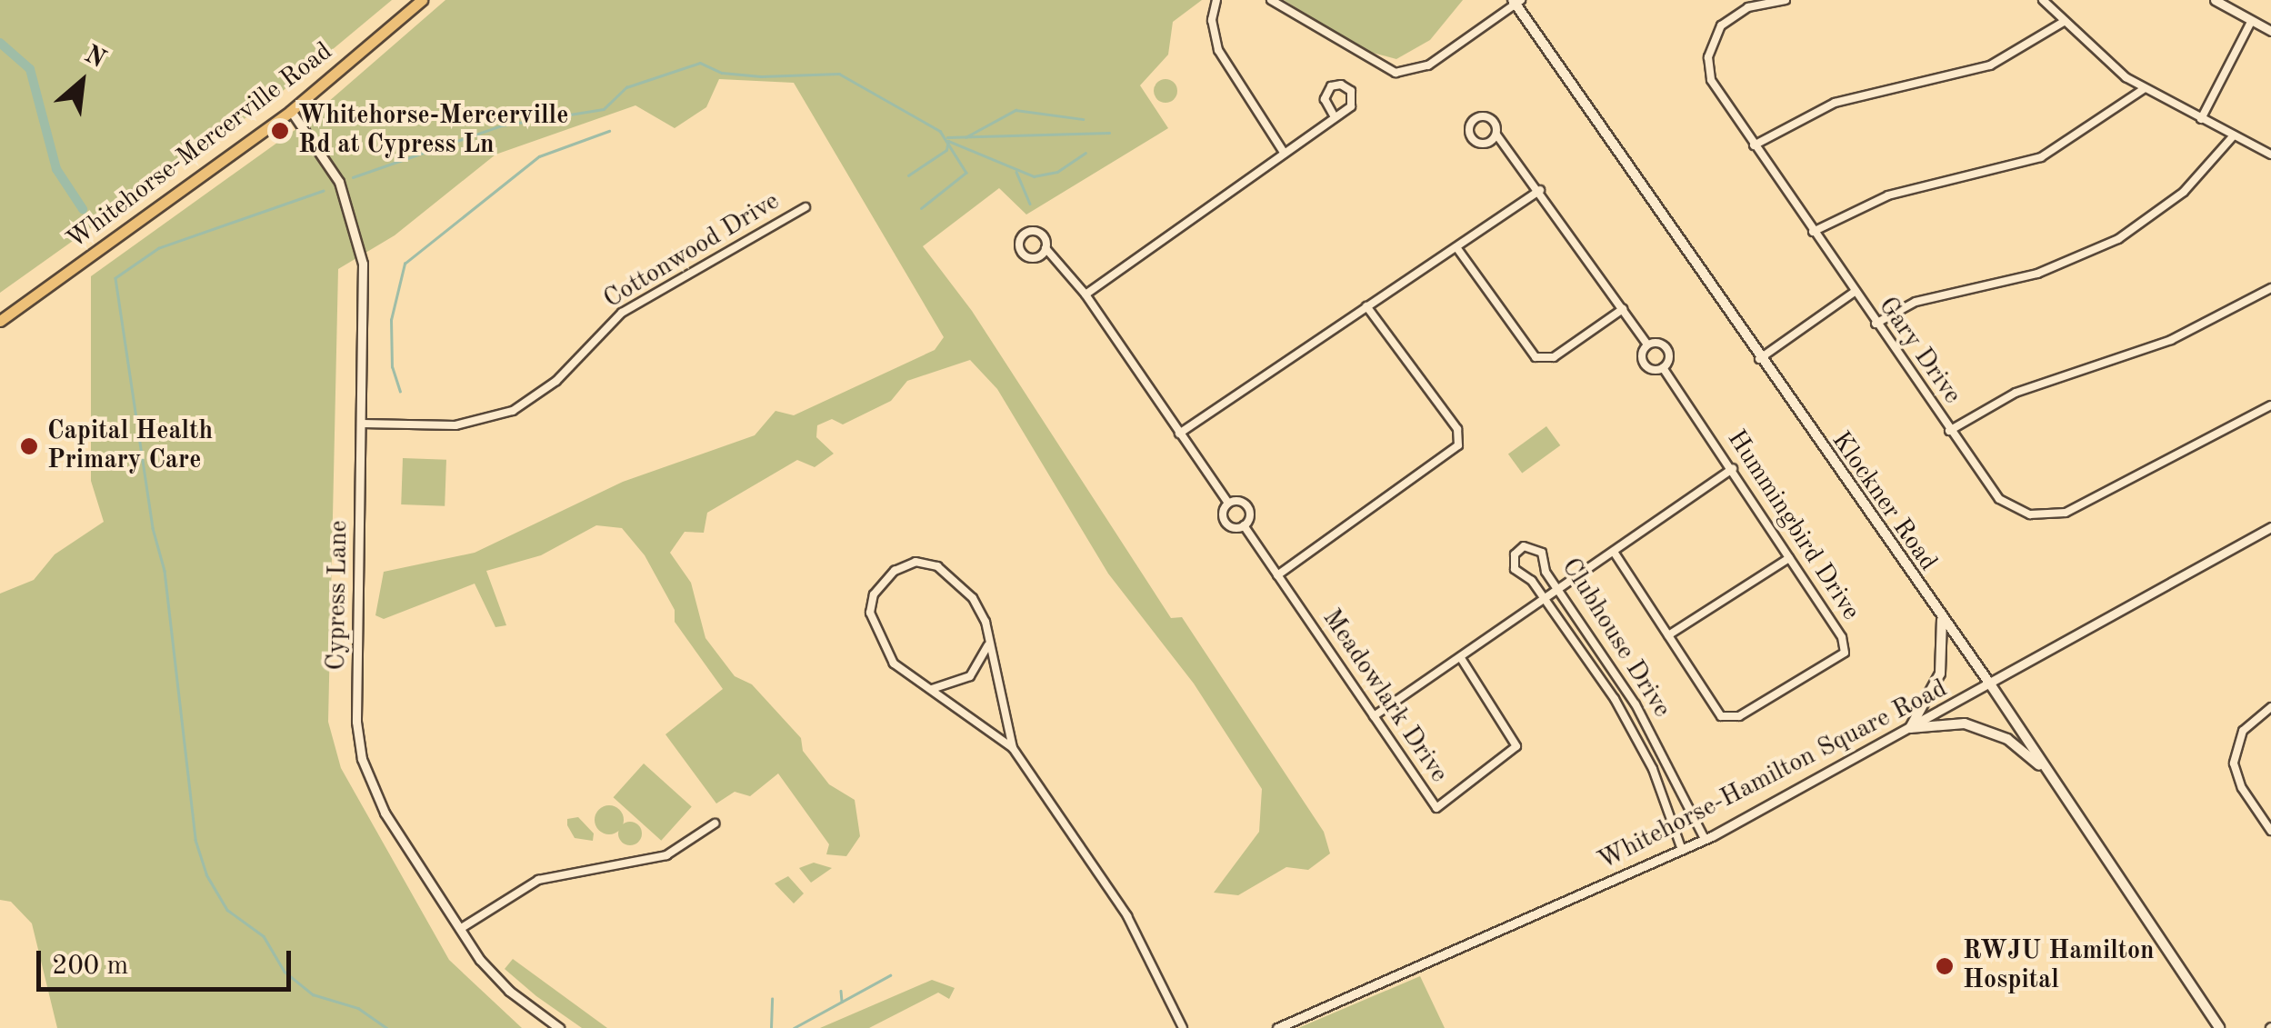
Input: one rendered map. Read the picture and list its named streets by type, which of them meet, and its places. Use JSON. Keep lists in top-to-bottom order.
{
  "streets": {
    "main road": ["Whitehorse-Mercerville Road", "Klockner Road"],
    "street": [
      "Cottonwood Drive",
      "Gary Drive",
      "Hummingbird Drive",
      "Cypress Lane",
      "Clubhouse Drive",
      "Meadowlark Drive",
      "Whitehorse-Hamilton Square Road"
    ]
  },
  "crossings": [
    ["Whitehorse-Mercerville Road", "Cypress Lane"],
    ["Cottonwood Drive", "Cypress Lane"],
    ["Klockner Road", "Whitehorse-Hamilton Square Road"],
    ["Clubhouse Drive", "Whitehorse-Hamilton Square Road"]
  ],
  "places": ["Whitehorse-Mercerville Rd at Cypress Ln", "Capital Health Primary Care", "RWJU Hamilton Hospital"],
  "scale_bar": "200 m",
  "north": "top right"
}
